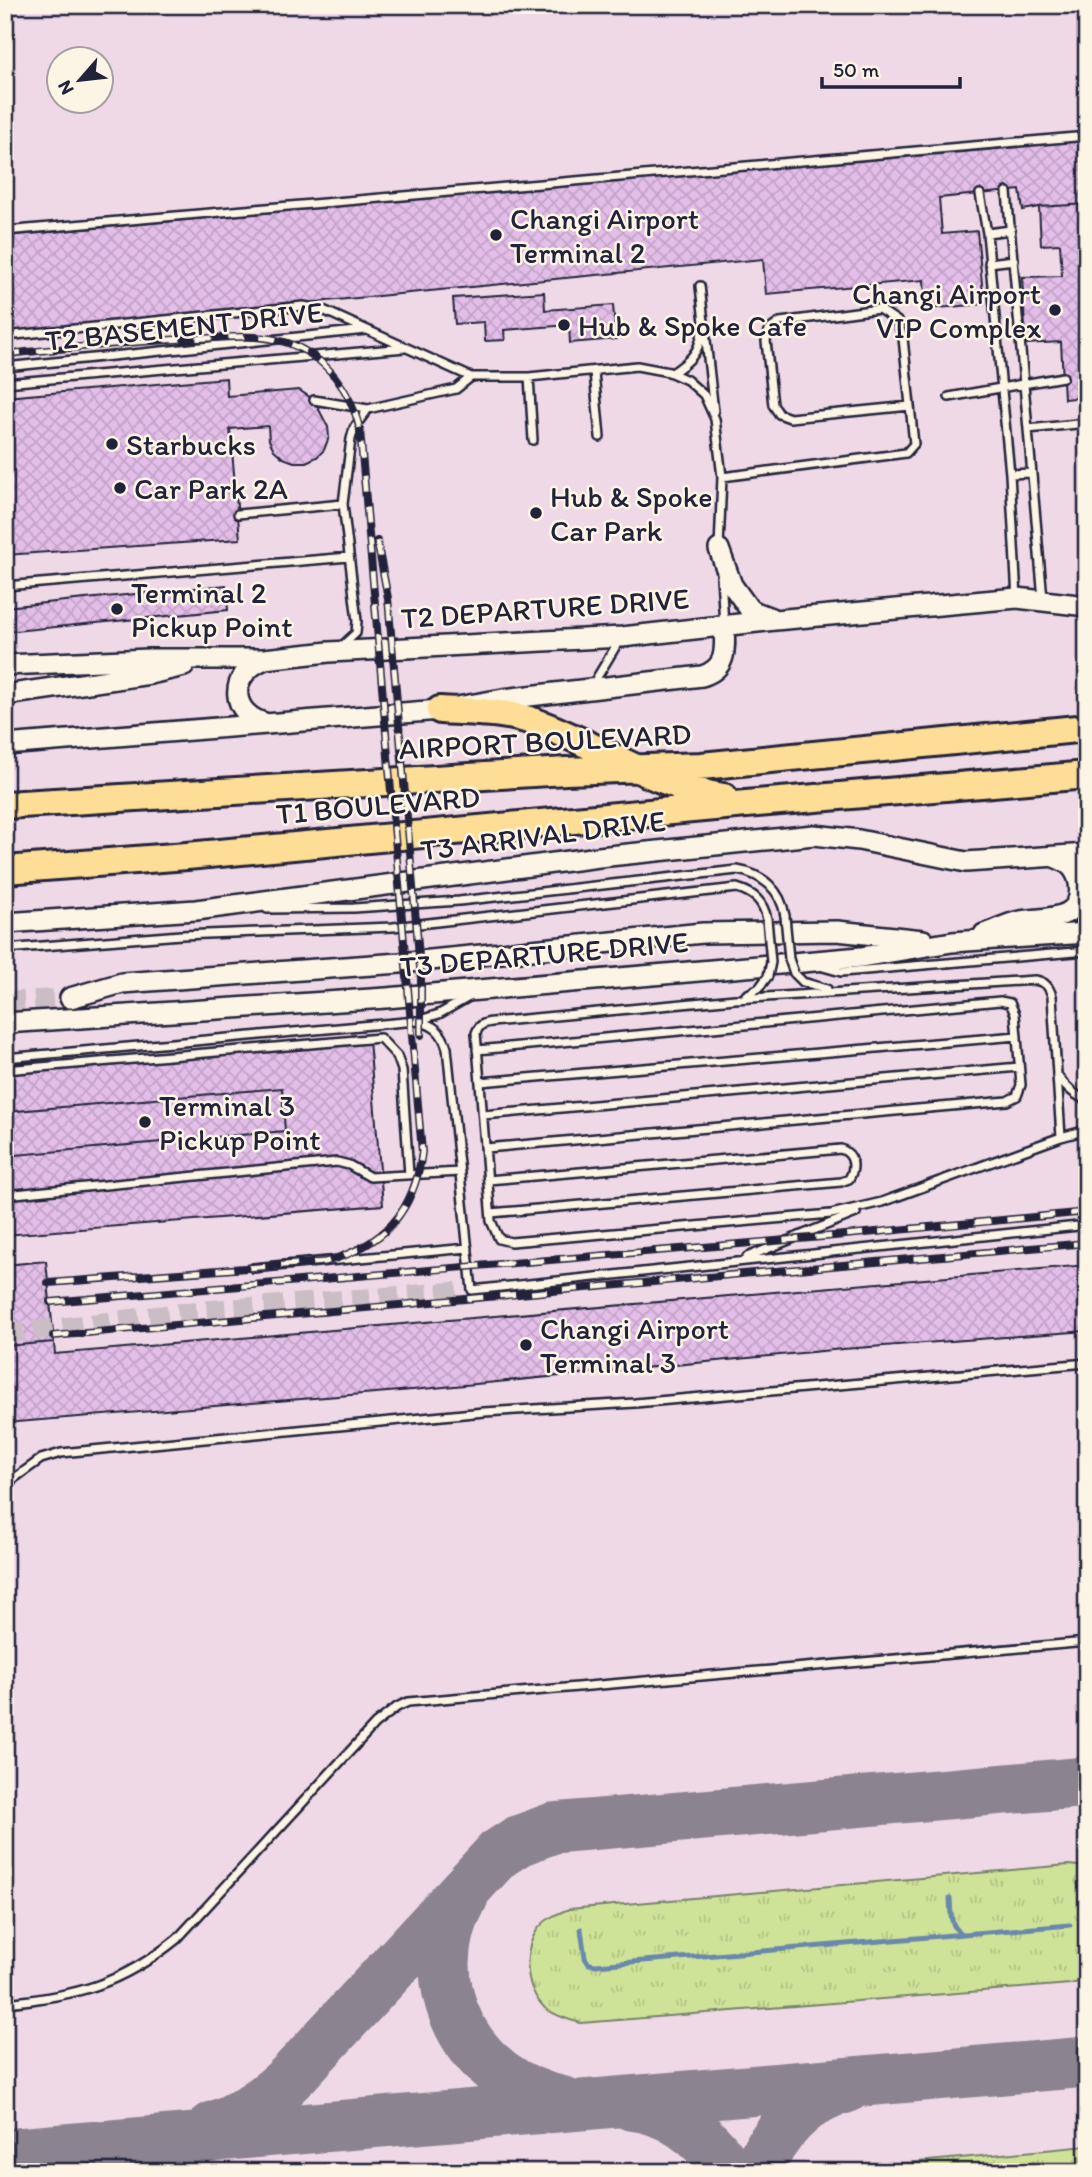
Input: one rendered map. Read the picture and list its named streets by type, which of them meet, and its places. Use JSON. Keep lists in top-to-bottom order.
{
  "streets": {
    "highway": ["AIRPORT BOULEVARD", "T1 BOULEVARD"],
    "main road": ["T2 DEPARTURE DRIVE", "T3 ARRIVAL DRIVE", "T3 DEPARTURE DRIVE"],
    "lane": ["T2 BASEMENT DRIVE"]
  },
  "crossings": [
    ["T2 DEPARTURE DRIVE", "AIRPORT BOULEVARD"]
  ],
  "places": [
    "Changi Airport Terminal 2",
    "Changi Airport VIP Complex",
    "Hub & Spoke Cafe",
    "Starbucks",
    "Car Park 2A",
    "Hub & Spoke Car Park",
    "Terminal 2 Pickup Point",
    "Terminal 3 Pickup Point",
    "Changi Airport Terminal 3"
  ],
  "scale_bar": "50 m",
  "north": "bottom left"
}
